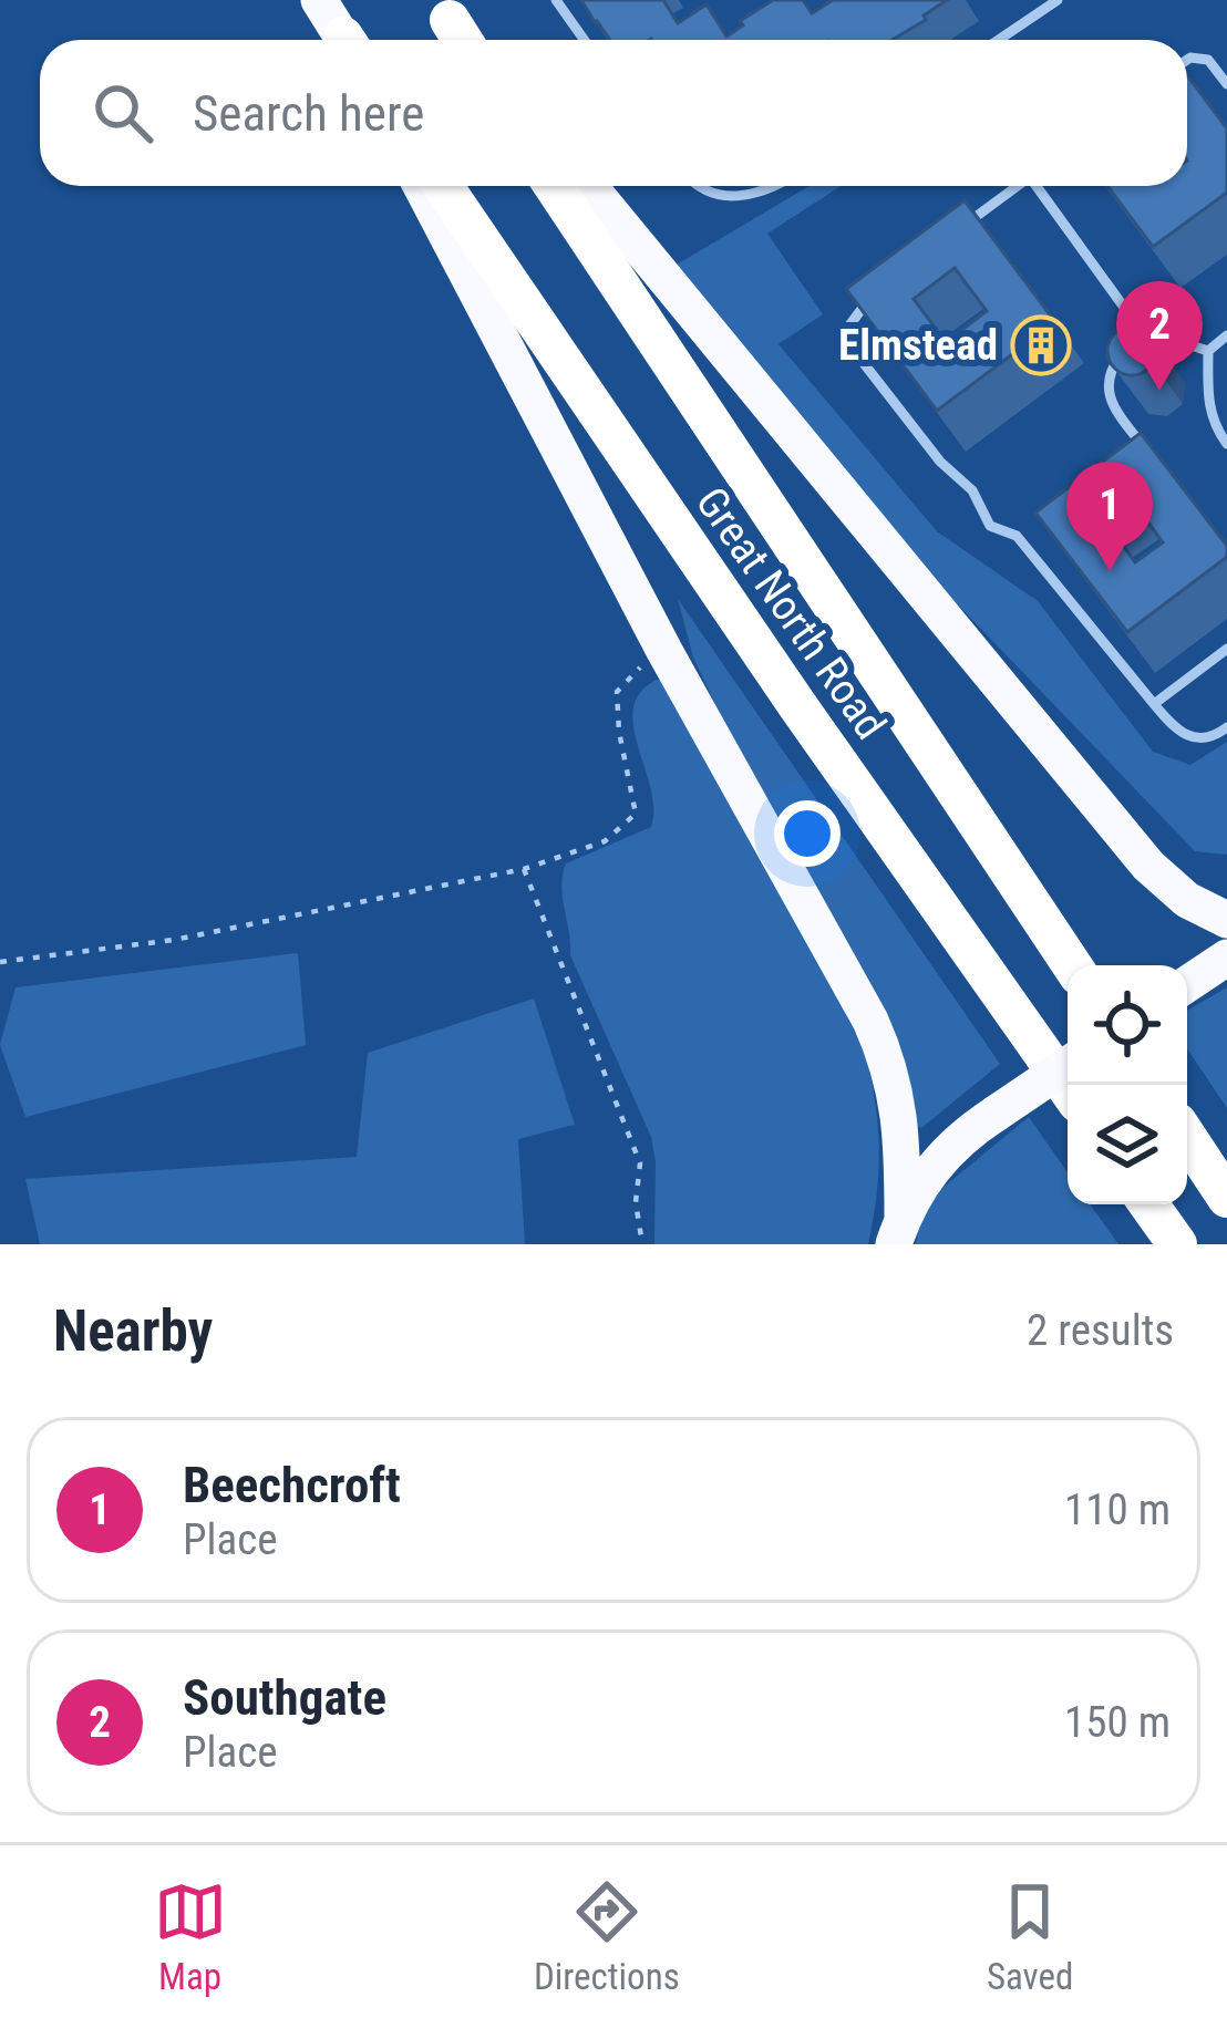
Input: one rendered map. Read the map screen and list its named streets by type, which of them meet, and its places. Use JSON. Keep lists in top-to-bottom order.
{
  "streets": {
    "highway": ["Great North Road"]
  },
  "places": {
    "building": ["Elmstead"]
  },
  "page": {
    "search": "Search here",
    "pins": ["2", "1"],
    "heading": ["Nearby", "2 results"],
    "list": [
      {
        "mark": "1",
        "name": "Beechcroft",
        "note": "Place",
        "value": "110 m"
      },
      {
        "mark": "2",
        "name": "Southgate",
        "note": "Place",
        "value": "150 m"
      }
    ],
    "nav": ["Map", "Directions", "Saved"]
  }
}
